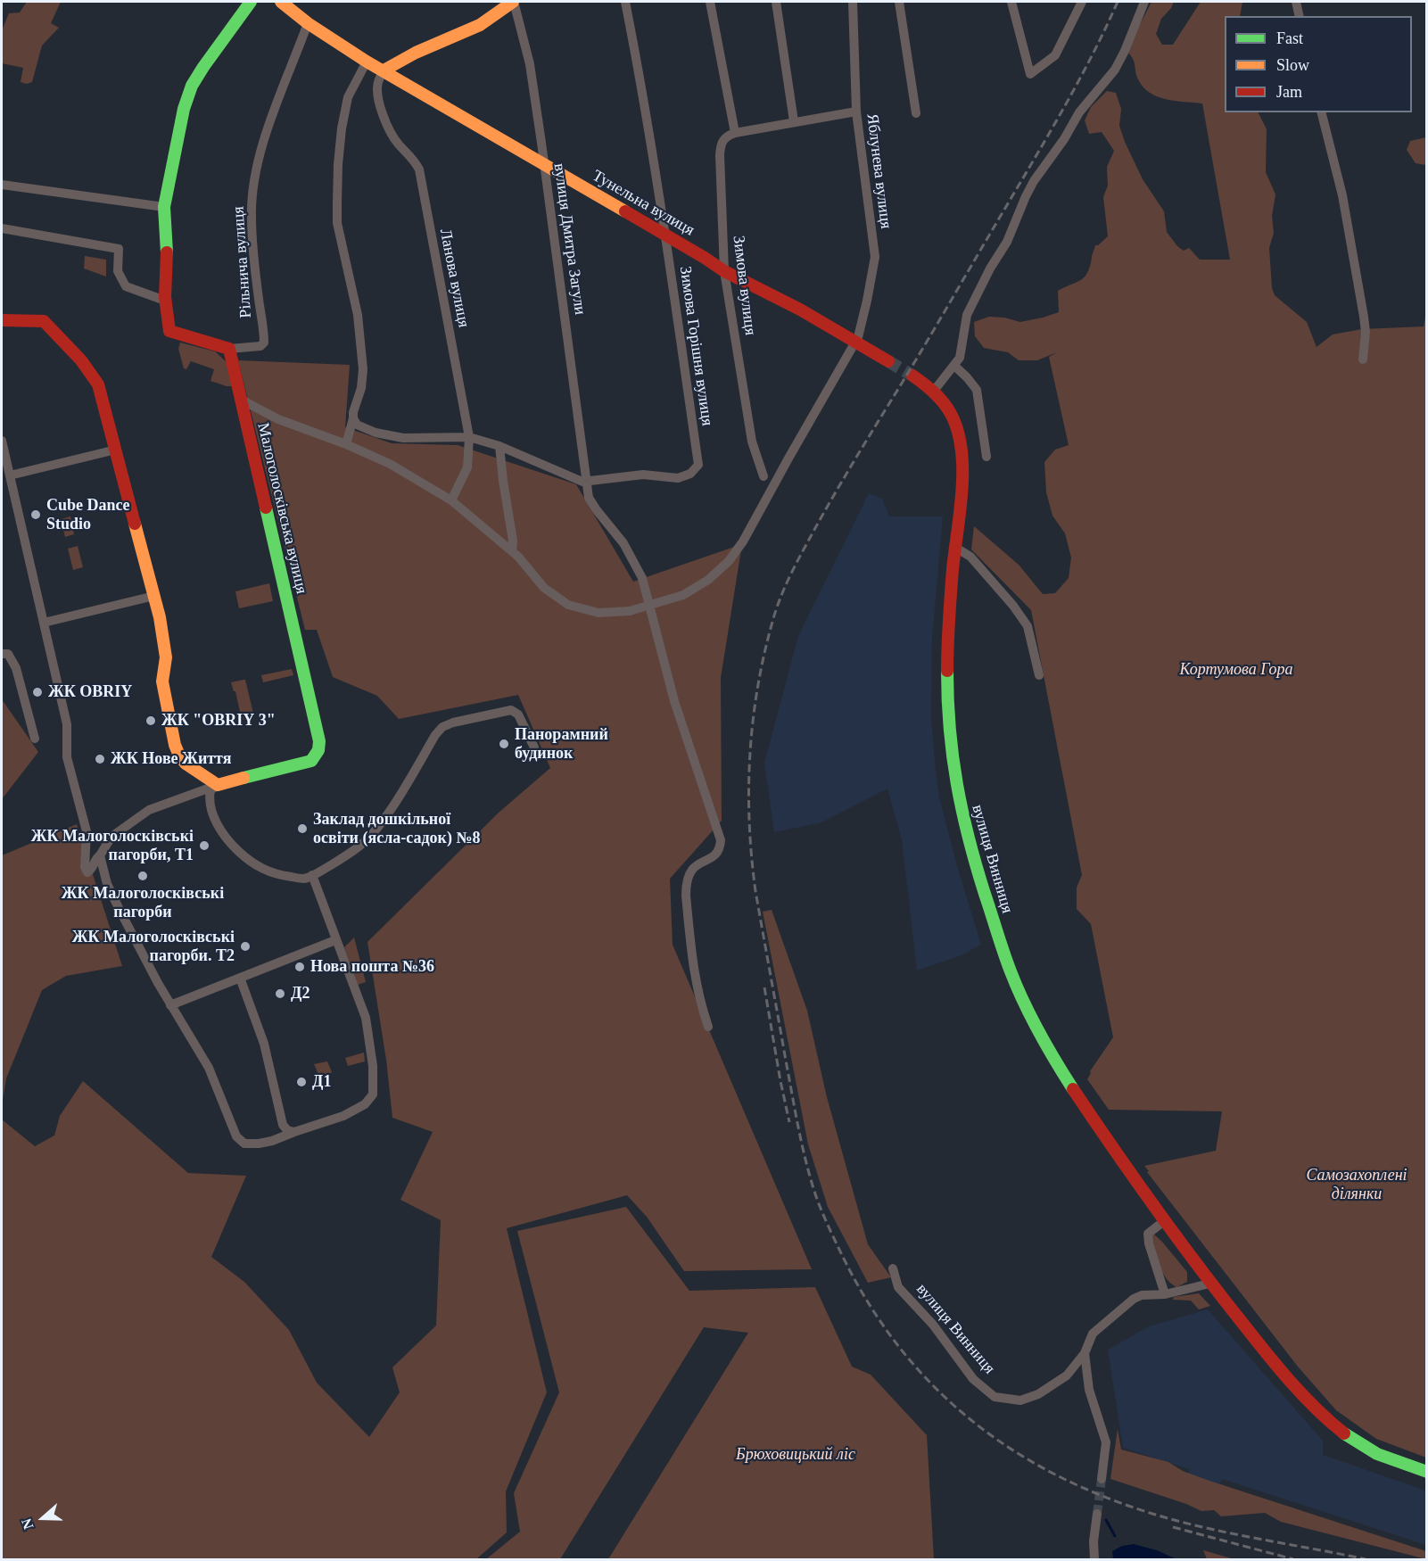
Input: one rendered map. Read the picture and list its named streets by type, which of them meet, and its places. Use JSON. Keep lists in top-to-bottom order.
{
  "streets": {
    "main road": ["Тунельна вулиця", "Малоголосківська вулиця", "вулиця Винниця"],
    "street": [
      "Яблунева вулиця",
      "вулиця Дмитра Загули",
      "Рільнича вулиця",
      "Ланова вулиця",
      "Зимова вулиця",
      "Зимова Горішня вулиця"
    ]
  },
  "crossings": [
    ["Яблунева вулиця", "Тунельна вулиця"],
    ["Яблунева вулиця", "Ланова вулиця"],
    ["Яблунева вулиця", "Малоголосківська вулиця"],
    ["Тунельна вулиця", "вулиця Дмитра Загули"],
    ["Тунельна вулиця", "Рільнича вулиця"],
    ["Тунельна вулиця", "Ланова вулиця"],
    ["Тунельна вулиця", "Зимова вулиця"],
    ["Тунельна вулиця", "Зимова Горішня вулиця"],
    ["вулиця Дмитра Загули", "Зимова Горішня вулиця"],
    ["Рільнича вулиця", "Малоголосківська вулиця"]
  ],
  "parks": ["Кортумова Гора", "Самозахоплені ділянки", "Брюховицький ліс"],
  "places": [
    "Cube Dance Studio",
    "ЖК OBRIY",
    "ЖК \"OBRIY 3\"",
    "Панорамний будинок",
    "ЖК Нове Життя",
    "Заклад дошкільної освіти (ясла-садок) №8",
    "ЖК Малоголосківські пагорби, Т1",
    "ЖК Малоголосківські пагорби",
    "ЖК Малоголосківські пагорби. Т2",
    "Нова пошта №36",
    "Д2",
    "Д1"
  ],
  "legend": ["Fast", "Slow", "Jam"],
  "north": "left"
}
